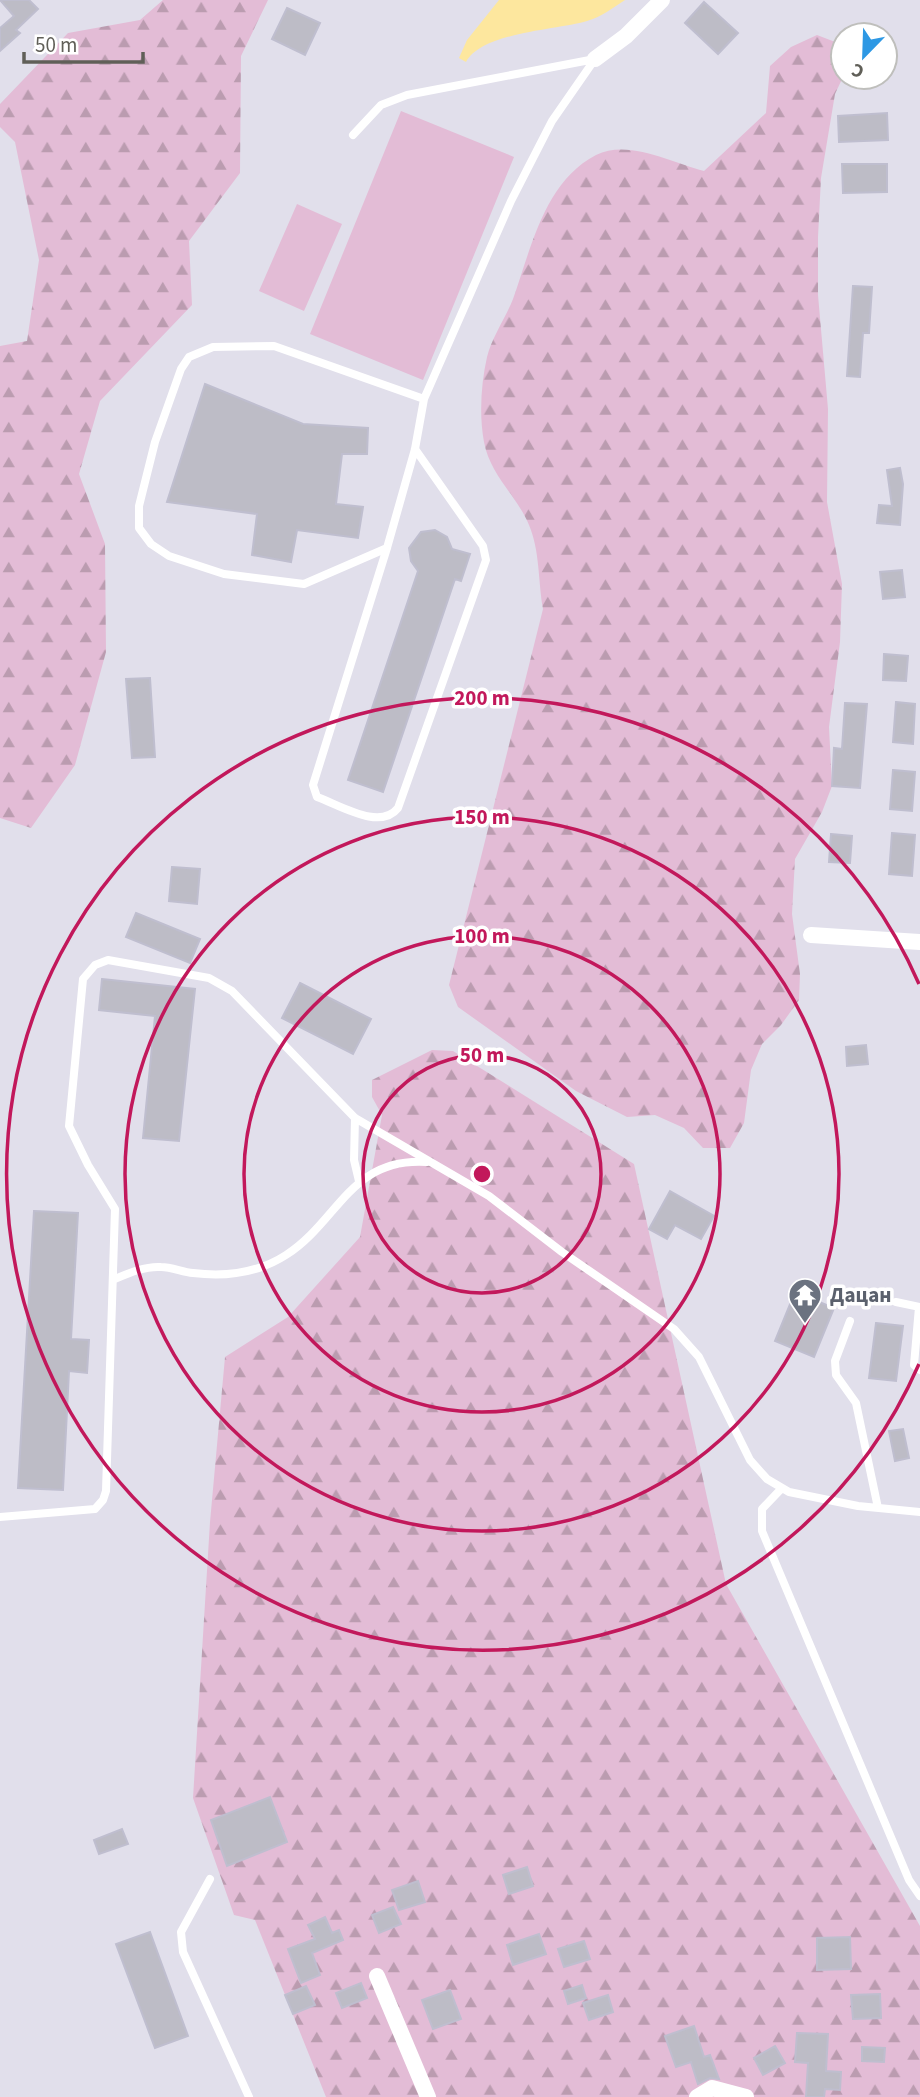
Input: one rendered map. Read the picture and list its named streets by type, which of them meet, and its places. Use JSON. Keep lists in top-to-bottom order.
{
  "places": {
    "temple": ["Дацан"]
  },
  "scale_bar": "50 m",
  "north": "bottom left",
  "rings": [
    "200 m",
    "150 m",
    "100 m",
    "50 m"
  ]
}
